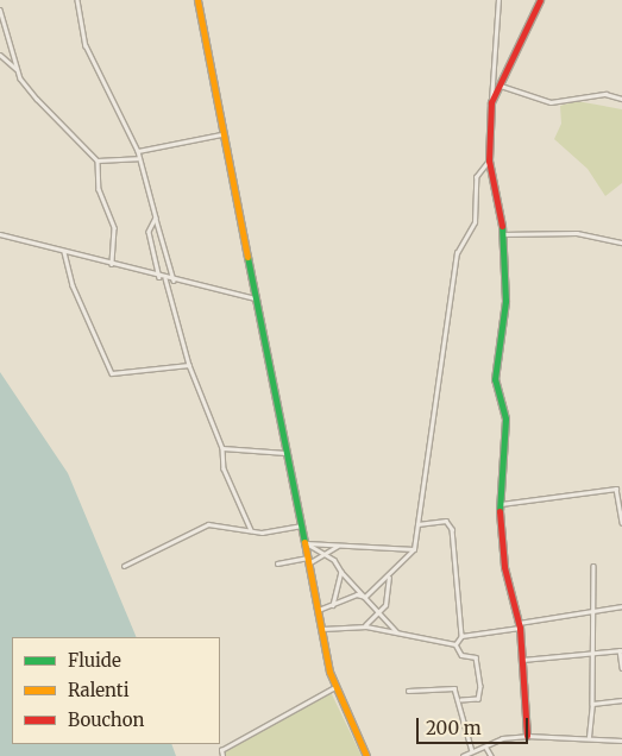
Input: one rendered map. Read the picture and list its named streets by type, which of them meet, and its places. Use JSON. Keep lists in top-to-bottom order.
{
  "legend": ["Fluide", "Ralenti", "Bouchon"],
  "scale_bar": "200 m"
}
